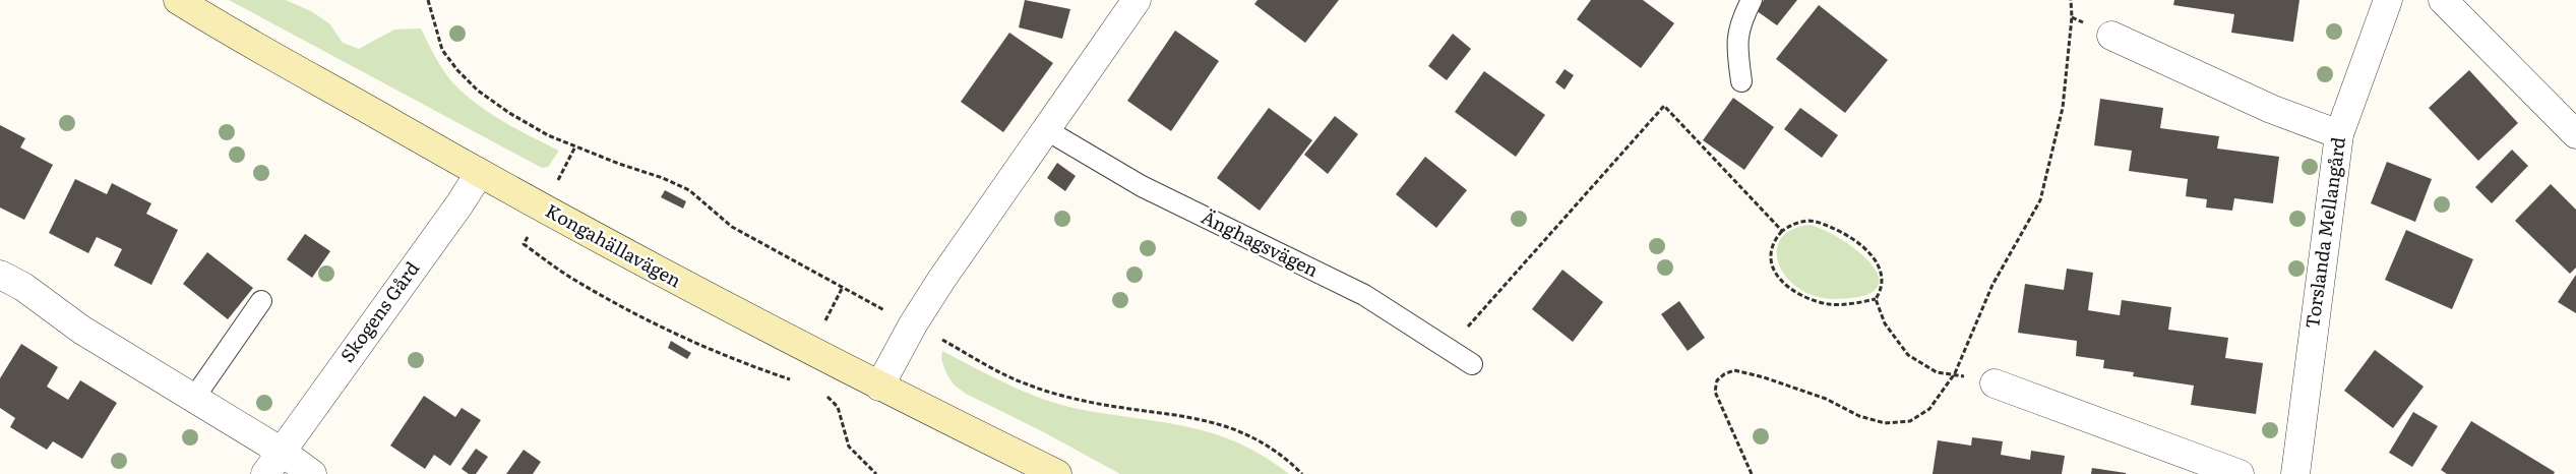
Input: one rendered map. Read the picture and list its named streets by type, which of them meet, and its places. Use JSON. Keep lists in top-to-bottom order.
{
  "streets": {
    "street": ["Torslanda Mellangård", "Kongahällavägen", "Skogens Gård"],
    "lane": ["Änghagsvägen"]
  },
  "crossings": [
    ["Kongahällavägen", "Skogens Gård"]
  ]
}
